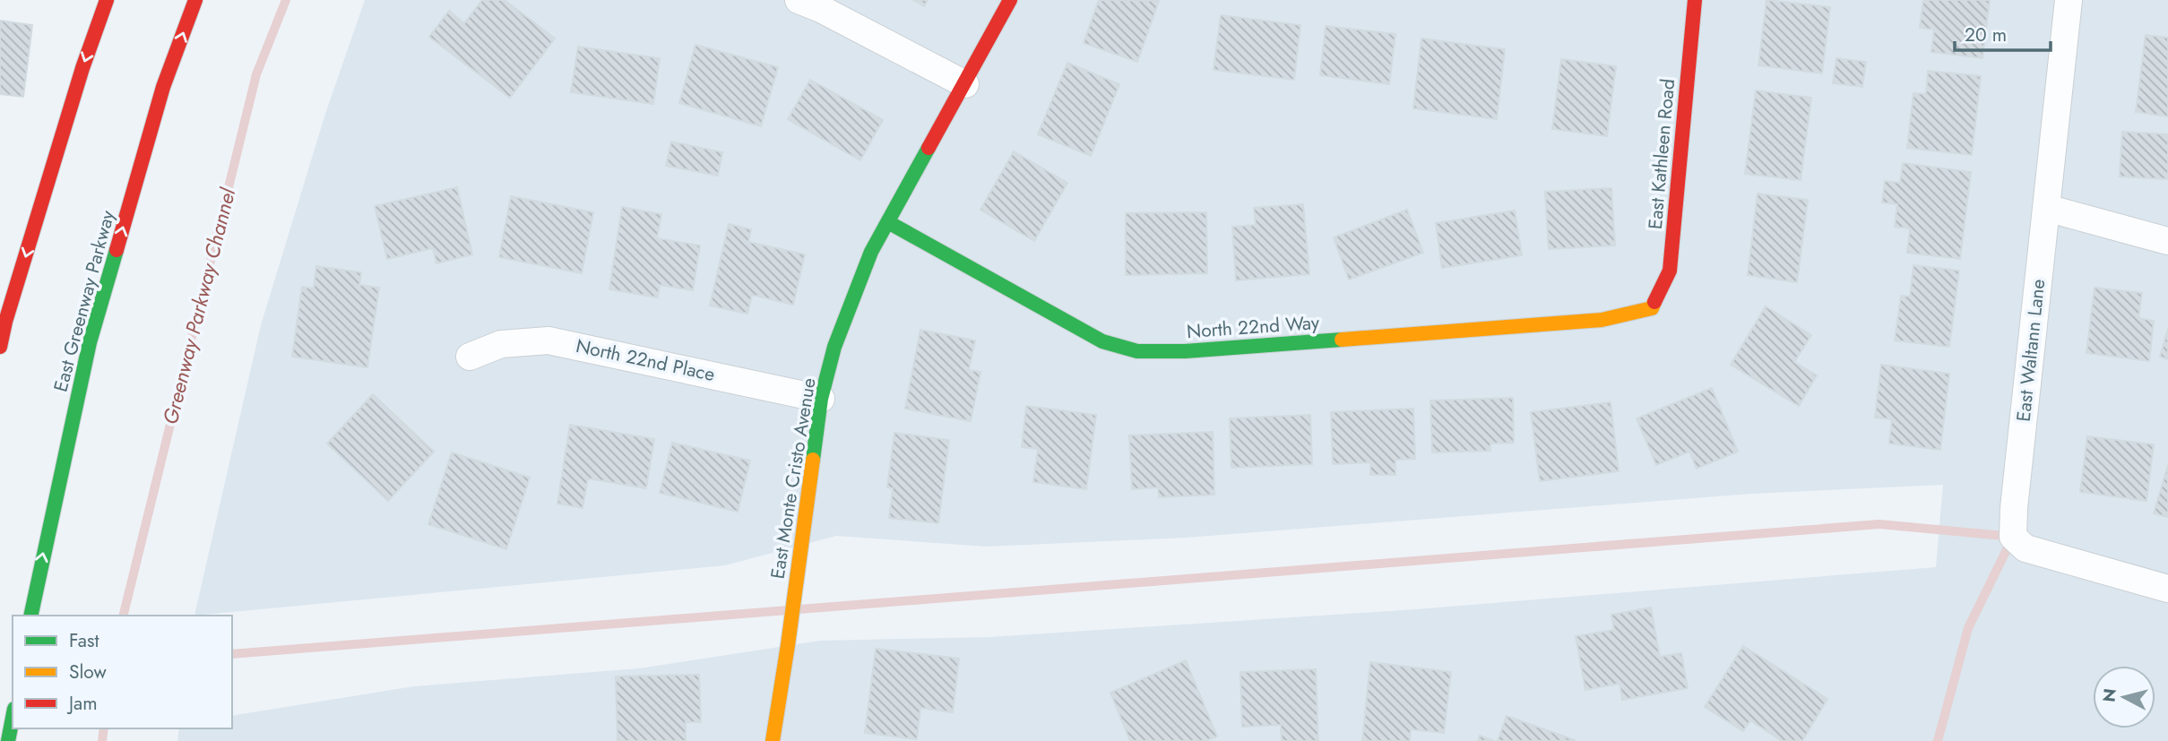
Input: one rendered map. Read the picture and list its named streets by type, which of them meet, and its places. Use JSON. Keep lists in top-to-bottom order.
{
  "streets": {
    "street": [
      "East Kathleen Road",
      "East Greenway Parkway",
      "North 22nd Way",
      "East Waltann Lane",
      "North 22nd Place",
      "East Monte Cristo Avenue"
    ]
  },
  "crossings": [
    ["East Kathleen Road", "North 22nd Way"],
    ["North 22nd Way", "East Monte Cristo Avenue"],
    ["North 22nd Place", "East Monte Cristo Avenue"]
  ],
  "water": ["Greenway Parkway Channel"],
  "legend": ["Fast", "Slow", "Jam"],
  "scale_bar": "20 m",
  "north": "left"
}
